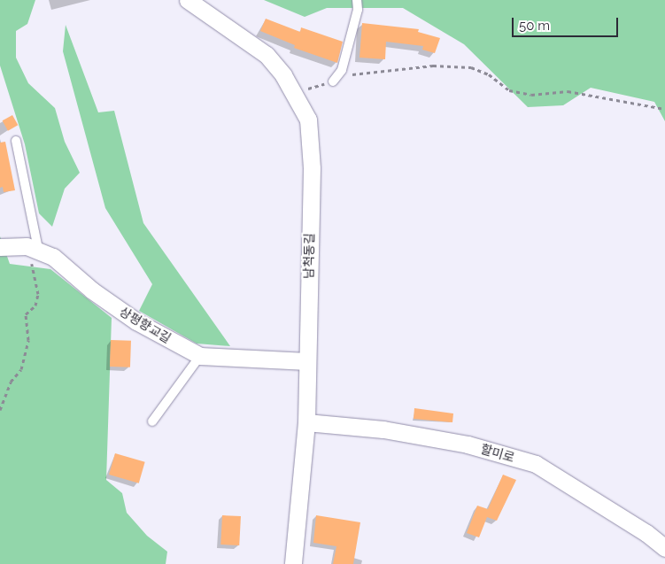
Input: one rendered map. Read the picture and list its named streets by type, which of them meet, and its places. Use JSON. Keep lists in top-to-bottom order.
{
  "streets": {
    "street": ["남척동길", "상평향교길", "할미로"]
  },
  "crossings": [
    ["남척동길", "상평향교길"],
    ["남척동길", "할미로"]
  ],
  "scale_bar": "50 m"
}
